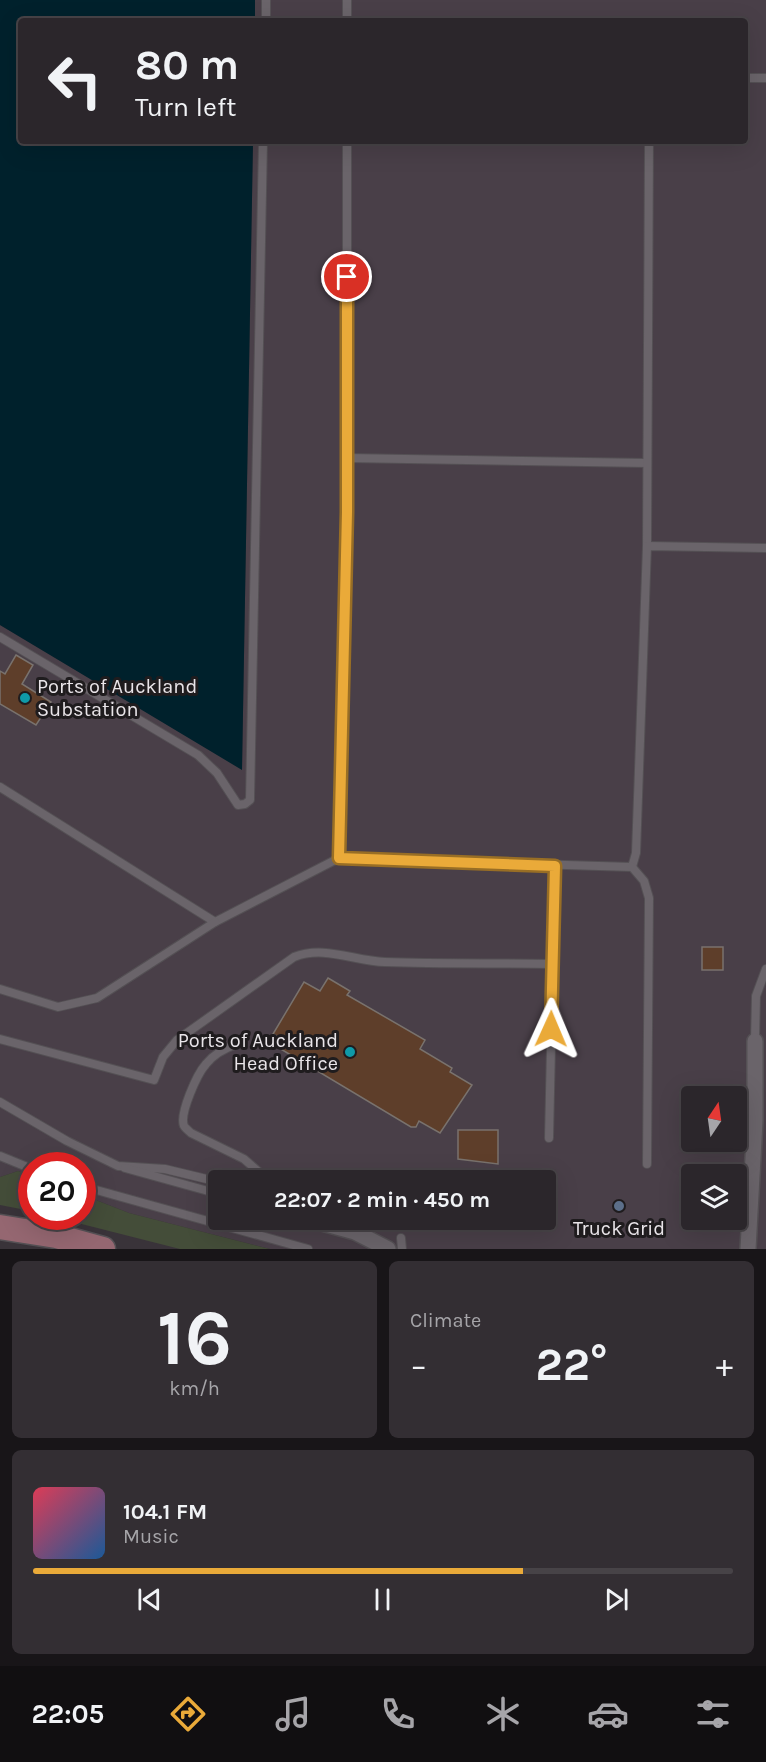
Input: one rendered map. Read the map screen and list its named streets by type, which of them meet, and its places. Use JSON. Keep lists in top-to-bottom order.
{
  "places": ["Ports of Auckland Substation", "Ports of Auckland Head Office", "Truck Grid"],
  "north": "top",
  "page": {
    "turn": ["80 m", "Turn left"],
    "limit": "20",
    "trip": "22:07 · 2 min · 450 m",
    "tile": [
      ["16", "km/h"],
      "Climate"
    ],
    "heat": ["−", "22°", "+"],
    "song": ["104.1 FM", "Music"],
    "tabs": "22:05"
  }
}
